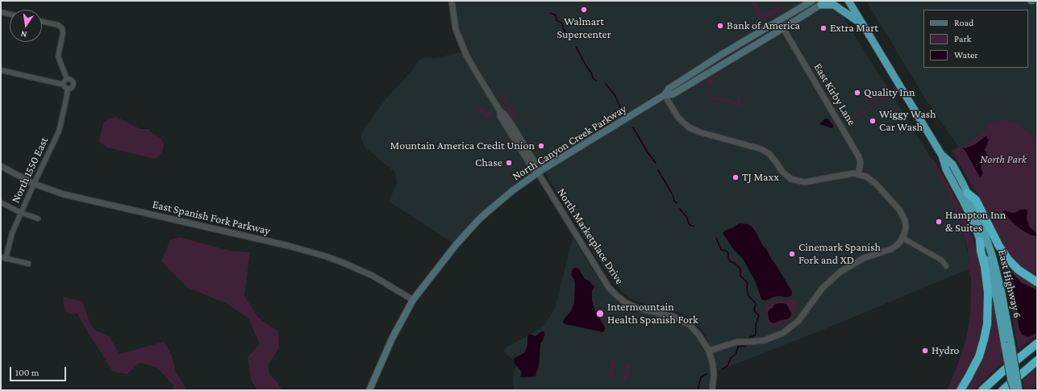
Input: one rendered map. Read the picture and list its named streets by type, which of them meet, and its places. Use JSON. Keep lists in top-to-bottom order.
{
  "streets": {
    "highway": ["East Highway 6"],
    "main road": ["North Canyon Creek Parkway"],
    "street": [
      "East Kirby Lane",
      "North 1550 East",
      "East Spanish Fork Parkway",
      "North Marketplace Drive"
    ]
  },
  "crossings": [
    ["East Kirby Lane", "North Canyon Creek Parkway"],
    ["North Canyon Creek Parkway", "East Spanish Fork Parkway"],
    ["North Canyon Creek Parkway", "North Marketplace Drive"],
    ["North 1550 East", "East Spanish Fork Parkway"]
  ],
  "parks": ["North Park"],
  "places": [
    "Walmart Supercenter",
    "Bank of America",
    "Extra Mart",
    "Quality Inn",
    "Wiggy Wash Car Wash",
    "Mountain America Credit Union",
    "Chase",
    "TJ Maxx",
    "Hampton Inn & Suites",
    "Cinemark Spanish Fork and XD",
    "Intermountain Health Spanish Fork",
    "Hydro"
  ],
  "legend": ["Road", "Park", "Water"],
  "scale_bar": "100 m",
  "north": "bottom"
}
